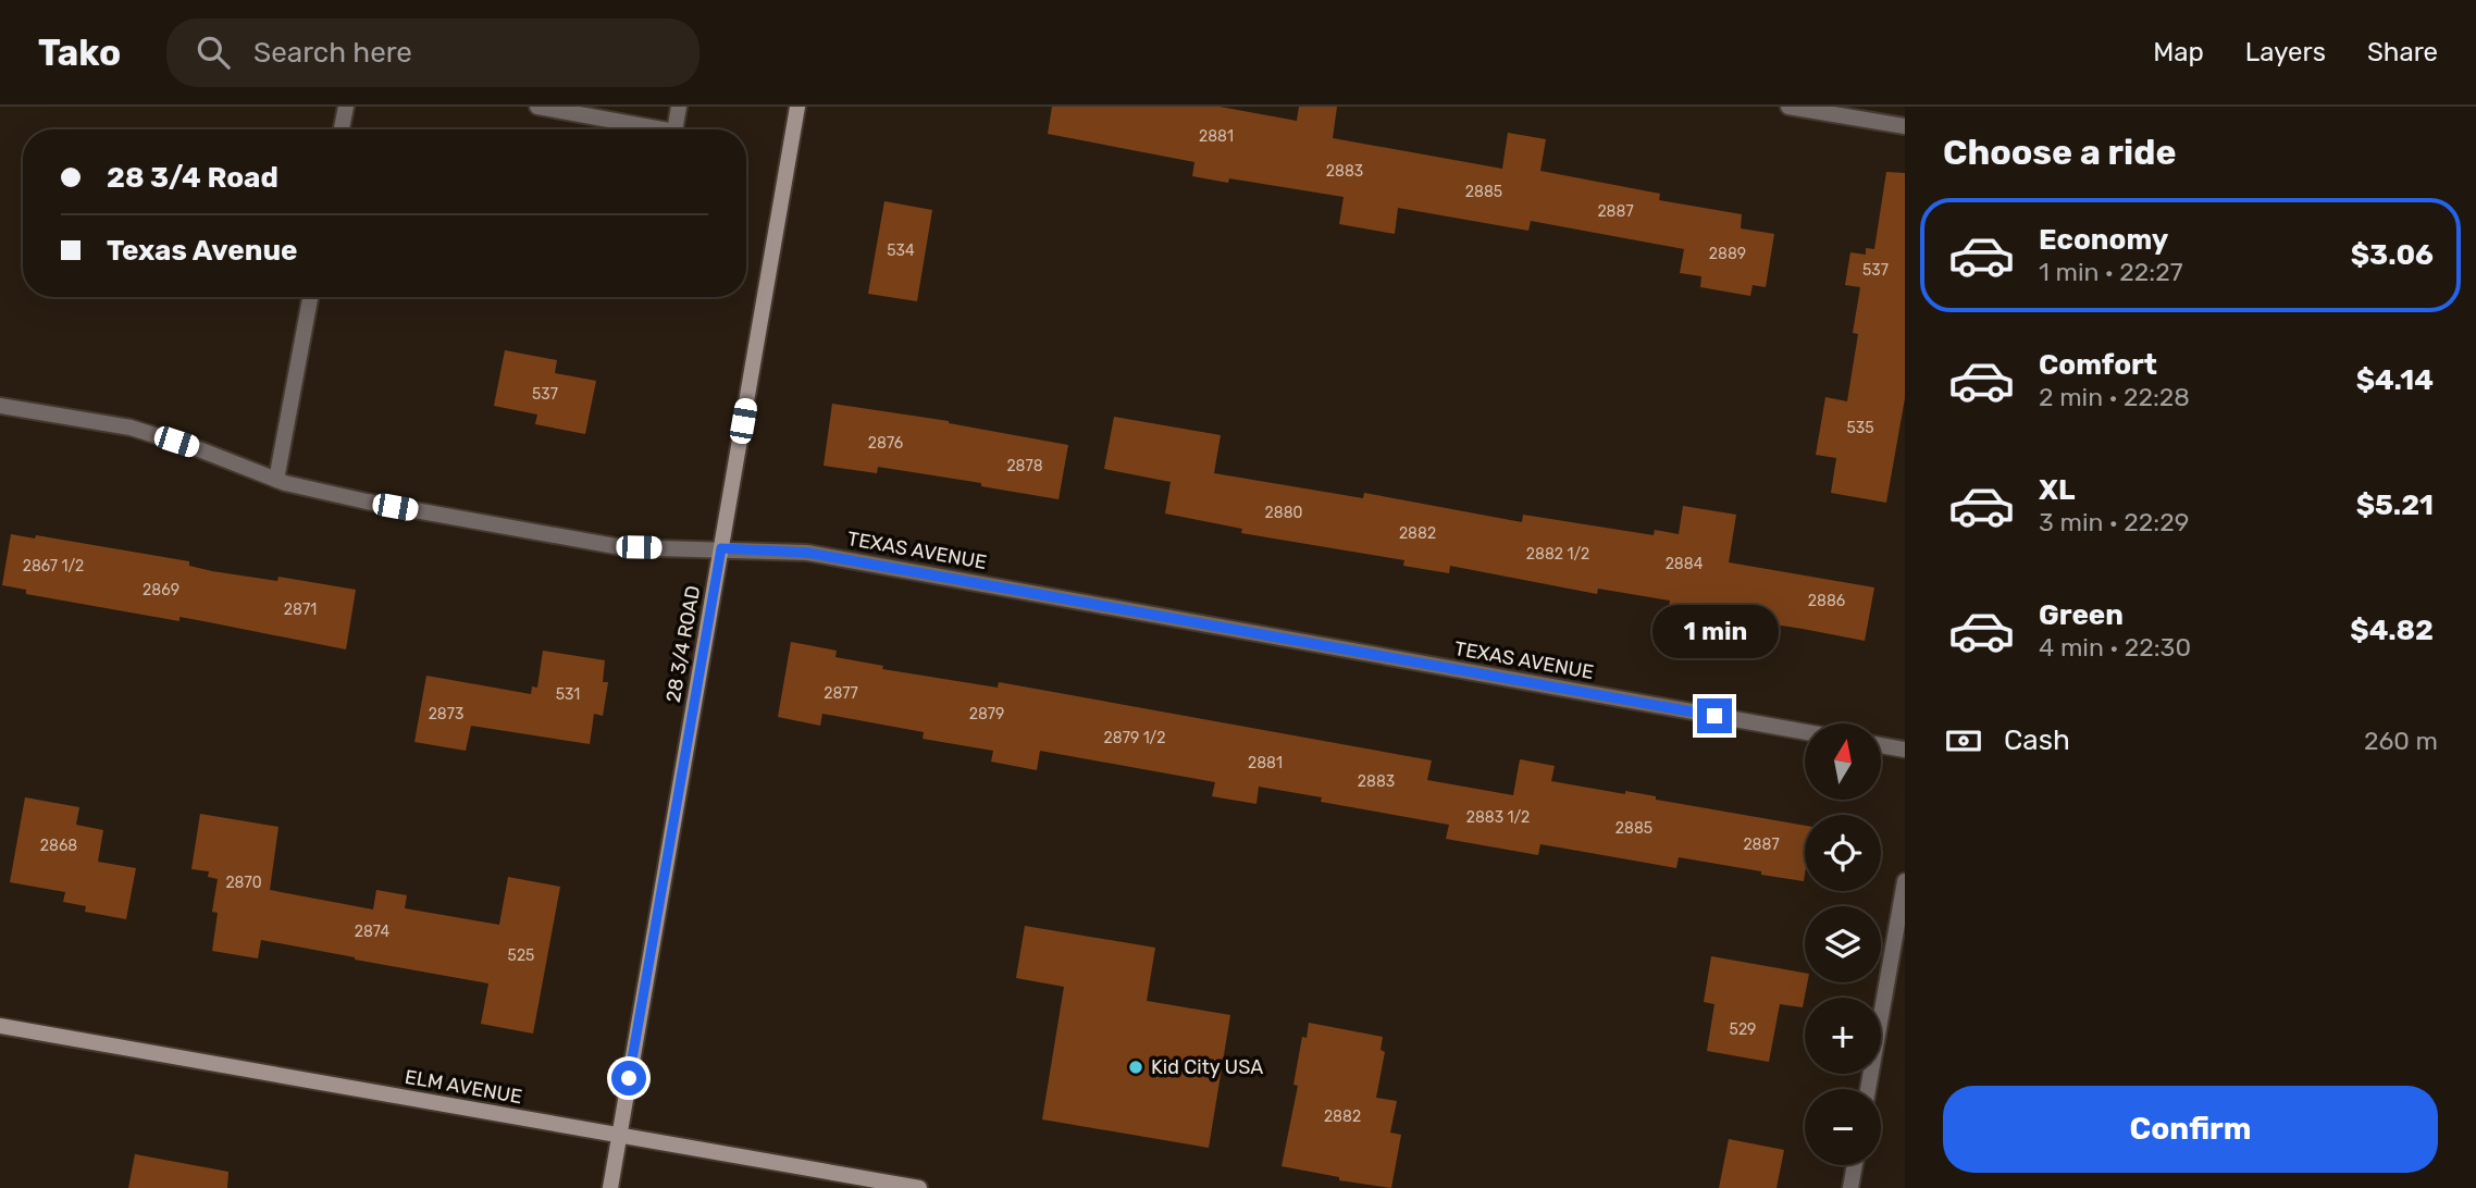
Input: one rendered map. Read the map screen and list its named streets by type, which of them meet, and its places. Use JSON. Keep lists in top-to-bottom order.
{
  "streets": {
    "street": ["TEXAS AVENUE", "28 3/4 ROAD", "ELM AVENUE"]
  },
  "crossings": [
    ["TEXAS AVENUE", "28 3/4 ROAD"],
    ["28 3/4 ROAD", "ELM AVENUE"]
  ],
  "places": ["Kid City USA"],
  "house_numbers": [
    "2881",
    "2883",
    "2885",
    "2887",
    "534",
    "2889",
    "537",
    "537",
    "535",
    "2876",
    "2878",
    "2880",
    "2882",
    "2882 1/2",
    "2884",
    "2867 1/2",
    "2869",
    "2886",
    "2871",
    "2877",
    "531",
    "2873",
    "2879",
    "2879 1/2",
    "2881",
    "2883",
    "2883 1/2",
    "2885",
    "2887",
    "2868",
    "2870",
    "2874",
    "525",
    "529",
    "2882"
  ],
  "north": "top",
  "page": {
    "header": "Tako",
    "search": "Search here",
    "nav": ["Map", "Layers", "Share"],
    "heading": "Choose a ride",
    "banner": ["28 3/4 Road", "Texas Avenue"],
    "list": [
      {
        "name": "Economy",
        "note": "1 min · 22:27",
        "value": "$3.06"
      },
      {
        "name": "Comfort",
        "note": "2 min · 22:28",
        "value": "$4.14"
      },
      {
        "name": "XL",
        "note": "3 min · 22:29",
        "value": "$5.21"
      },
      {
        "name": "Green",
        "note": "4 min · 22:30",
        "value": "$4.82"
      }
    ],
    "bubble": "1 min",
    "pay": ["Cash", "260 m"],
    "map_buttons": ["+", "−"],
    "buttons": "Confirm"
  }
}
